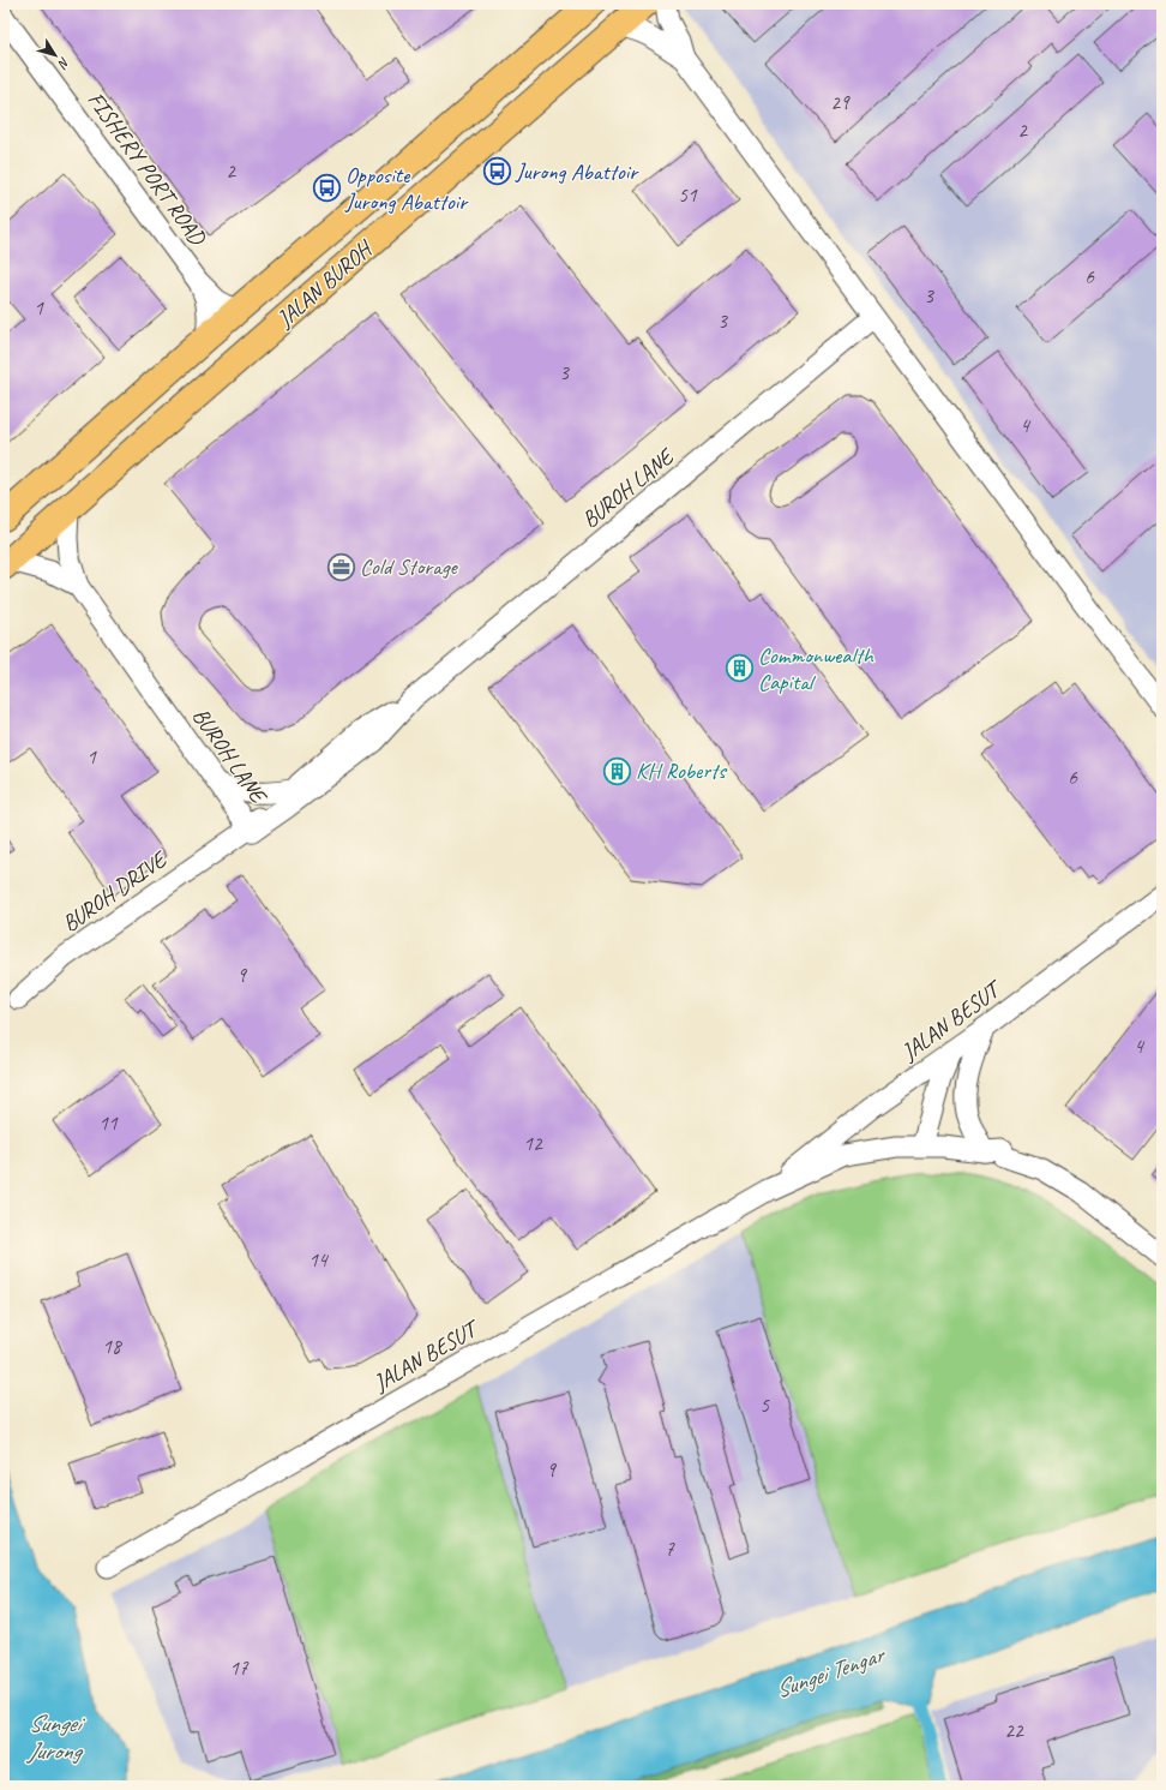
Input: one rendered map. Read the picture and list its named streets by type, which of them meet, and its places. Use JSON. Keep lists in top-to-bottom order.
{
  "streets": {
    "highway": ["JALAN BUROH"],
    "street": [
      "FISHERY PORT ROAD",
      "BUROH LANE",
      "BUROH DRIVE",
      "JALAN BESUT"
    ]
  },
  "crossings": [
    ["FISHERY PORT ROAD", "JALAN BUROH"],
    ["JALAN BUROH", "BUROH LANE"],
    ["BUROH LANE", "BUROH DRIVE"]
  ],
  "water": ["Sungei Tengar", "Sungei Jurong"],
  "places": {
    "bus stop": ["Jurong Abattoir", "Opposite Jurong Abattoir"],
    "office": ["Cold Storage"],
    "building": ["Commonwealth Capital", "KH Roberts"]
  },
  "house_numbers": [
    "29",
    "2",
    "2",
    "51",
    "6",
    "3",
    "1",
    "3",
    "3",
    "4",
    "1",
    "6",
    "9",
    "4",
    "11",
    "12",
    "14",
    "18",
    "5",
    "9",
    "7",
    "17",
    "22"
  ],
  "north": "bottom right"
}
